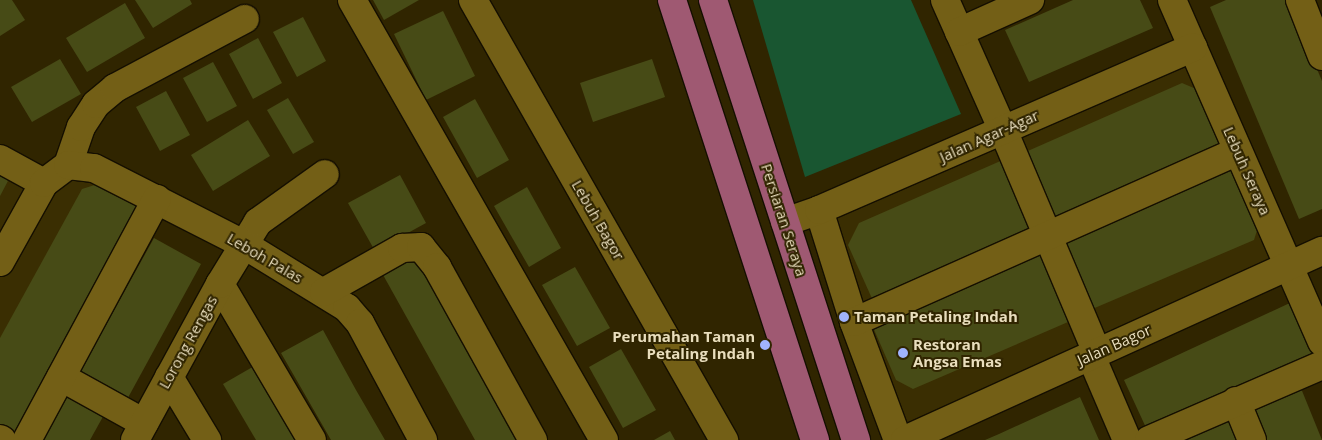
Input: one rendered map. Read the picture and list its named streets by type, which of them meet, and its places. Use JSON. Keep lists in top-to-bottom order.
{
  "streets": {
    "main road": ["Persiaran Seraya"],
    "street": [
      "Jalan Agar-Agar",
      "Lebuh Seraya",
      "Lebuh Bagor",
      "Leboh Palas",
      "Lorong Rengas",
      "Jalan Bagor"
    ]
  },
  "crossings": [
    ["Jalan Agar-Agar", "Lebuh Seraya"],
    ["Jalan Agar-Agar", "Persiaran Seraya"],
    ["Lebuh Seraya", "Jalan Bagor"],
    ["Leboh Palas", "Lorong Rengas"]
  ],
  "places": ["Taman Petaling Indah", "Perumahan Taman Petaling Indah", "Restoran Angsa Emas"]
}
